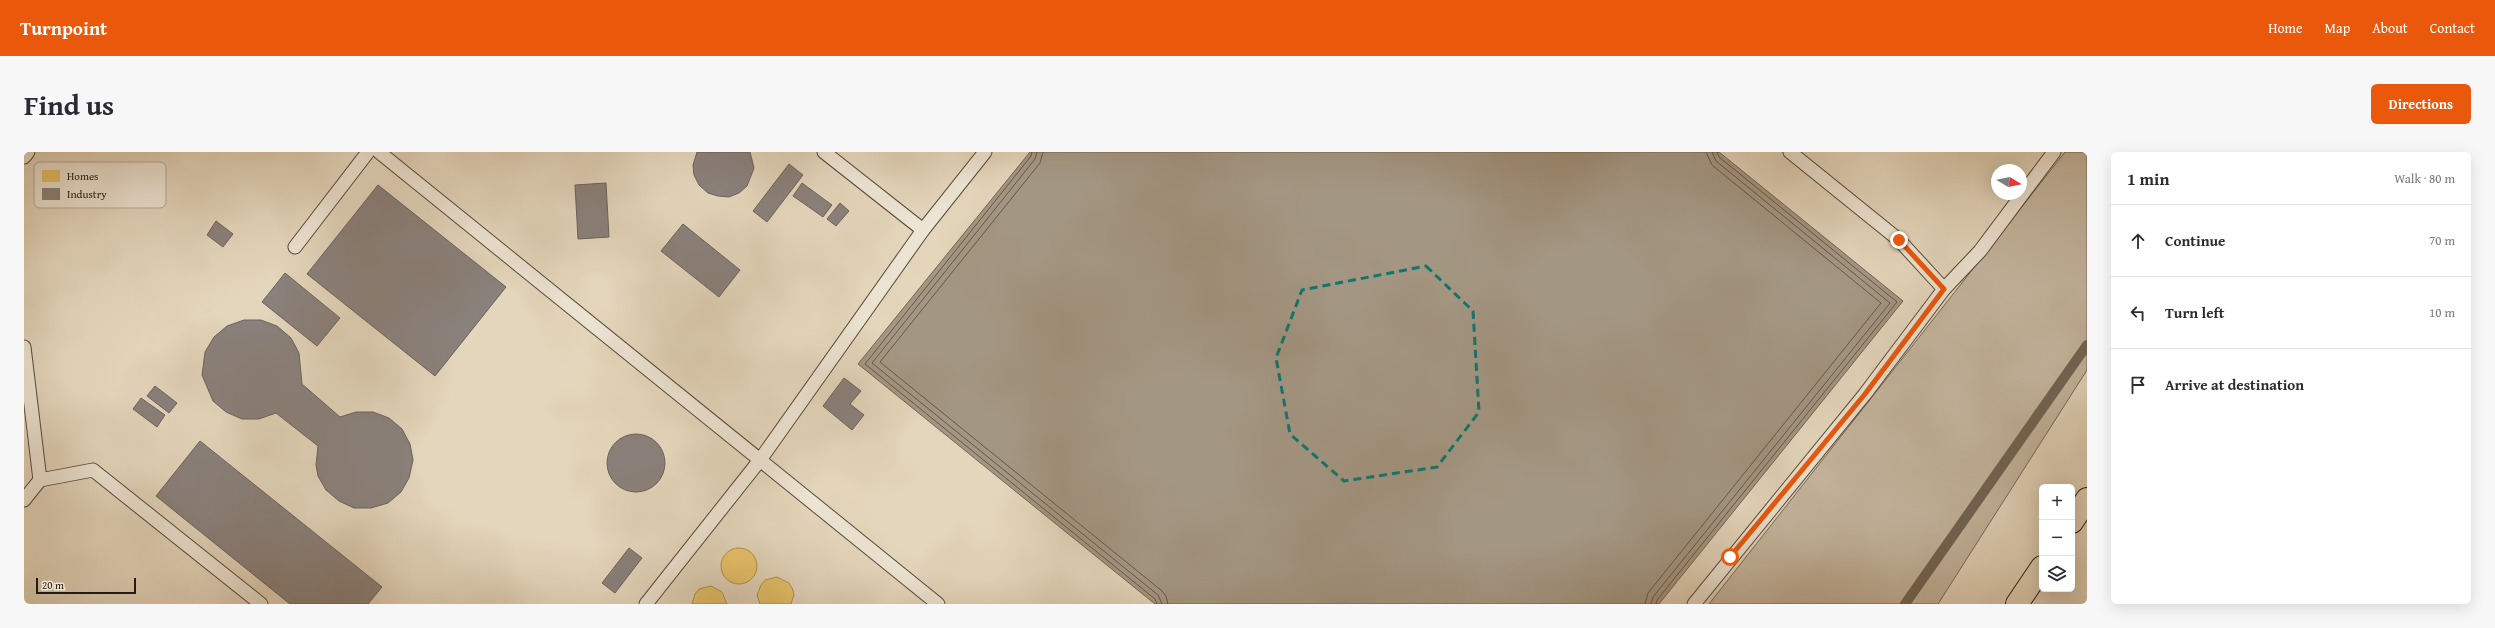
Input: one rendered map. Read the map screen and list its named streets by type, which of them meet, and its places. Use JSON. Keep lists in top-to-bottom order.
{
  "legend": ["Homes", "Industry"],
  "scale_bar": "20 m",
  "north": "right",
  "page": {
    "header": "Turnpoint",
    "nav": [
      "Home",
      "Map",
      "About",
      "Contact"
    ],
    "title": "Find us",
    "buttons": "Directions",
    "heading": ["1 min", "Walk · 80 m"],
    "list": [
      ["Continue", "70 m"],
      ["Turn left", "10 m"],
      "Arrive at destination"
    ],
    "map_buttons": ["+", "−"],
    "scale": "20 m"
  }
}
